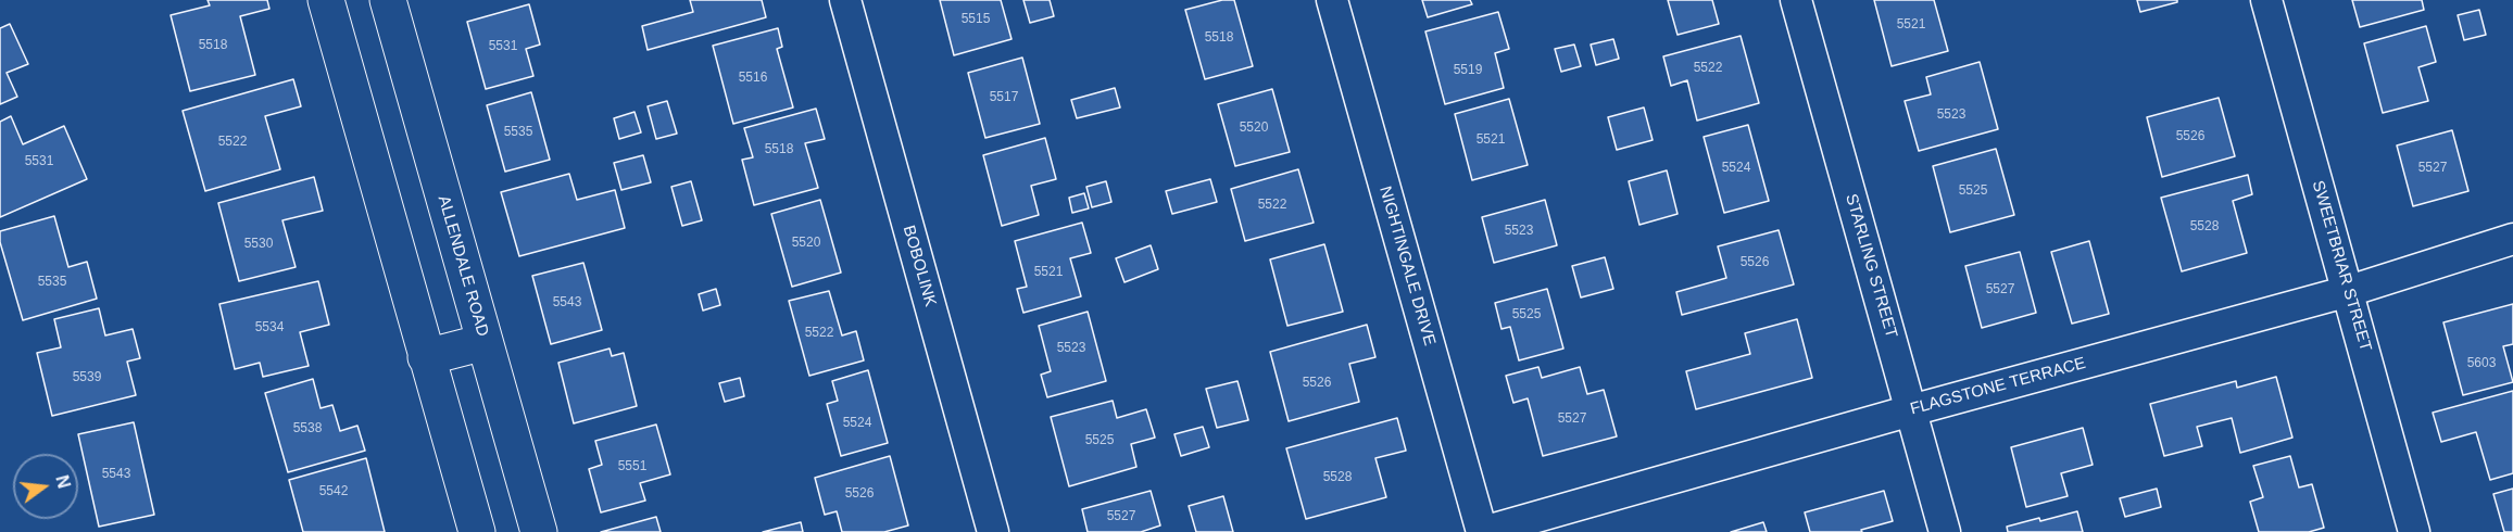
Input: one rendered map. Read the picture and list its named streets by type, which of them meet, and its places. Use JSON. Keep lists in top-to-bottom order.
{
  "streets": {
    "main road": ["ALLENDALE ROAD"],
    "street": [
      "BOBOLINK",
      "NIGHTINGALE DRIVE",
      "STARLING STREET",
      "SWEETBRIAR STREET",
      "FLAGSTONE TERRACE"
    ]
  },
  "crossings": [
    ["NIGHTINGALE DRIVE", "FLAGSTONE TERRACE"],
    ["STARLING STREET", "FLAGSTONE TERRACE"],
    ["SWEETBRIAR STREET", "FLAGSTONE TERRACE"]
  ],
  "house_numbers": [
    "5515",
    "5521",
    "5518",
    "5518",
    "5531",
    "5522",
    "5519",
    "5516",
    "5517",
    "5523",
    "5520",
    "5535",
    "5526",
    "5521",
    "5522",
    "5518",
    "5531",
    "5524",
    "5527",
    "5525",
    "5522",
    "5528",
    "5523",
    "5520",
    "5530",
    "5526",
    "5521",
    "5535",
    "5527",
    "5543",
    "5525",
    "5534",
    "5522",
    "5523",
    "5603",
    "5539",
    "5526",
    "5527",
    "5524",
    "5538",
    "5525",
    "5551",
    "5543",
    "5528",
    "5542",
    "5526",
    "5527"
  ],
  "north": "right"
}
